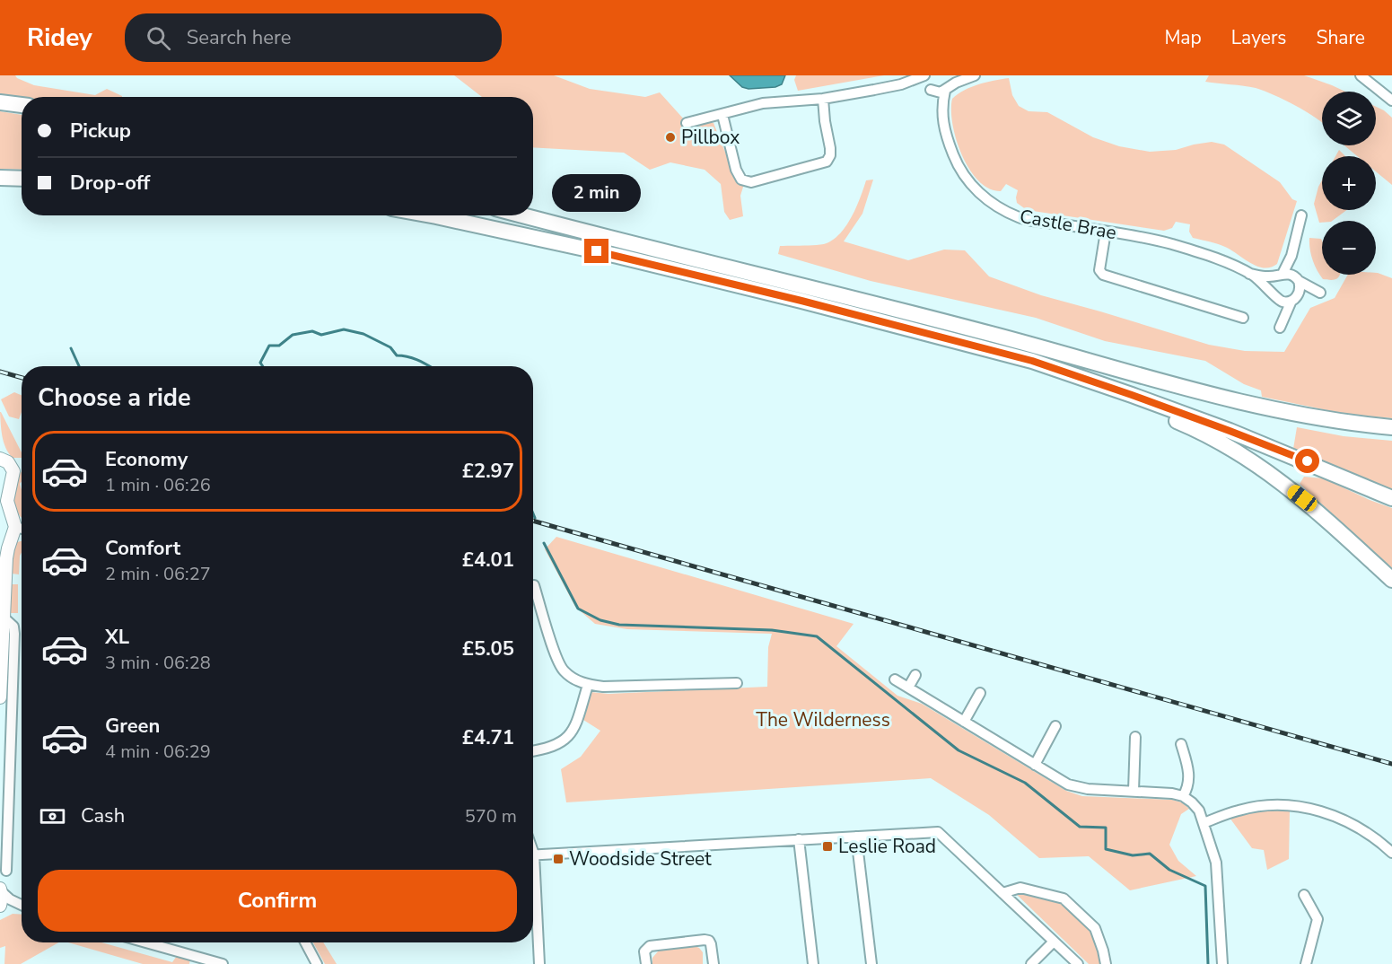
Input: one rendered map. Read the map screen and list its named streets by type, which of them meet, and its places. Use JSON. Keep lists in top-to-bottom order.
{
  "streets": {
    "street": ["Castle Brae"]
  },
  "parks": ["The Wilderness"],
  "places": {
    "other": ["Pillbox"],
    "transit": ["Leslie Road", "Woodside Street"]
  },
  "page": {
    "header": "Ridey",
    "search": "Search here",
    "nav": ["Map", "Layers", "Share"],
    "map_buttons": ["+", "−"],
    "banner": ["Pickup", "Drop-off"],
    "bubble": "2 min",
    "heading": "Choose a ride",
    "list": [
      {
        "name": "Economy",
        "note": "1 min · 06:26",
        "value": "£2.97"
      },
      {
        "name": "Comfort",
        "note": "2 min · 06:27",
        "value": "£4.01"
      },
      {
        "name": "XL",
        "note": "3 min · 06:28",
        "value": "£5.05"
      },
      {
        "name": "Green",
        "note": "4 min · 06:29",
        "value": "£4.71"
      }
    ],
    "pay": ["Cash", "570 m"],
    "buttons": "Confirm"
  }
}
